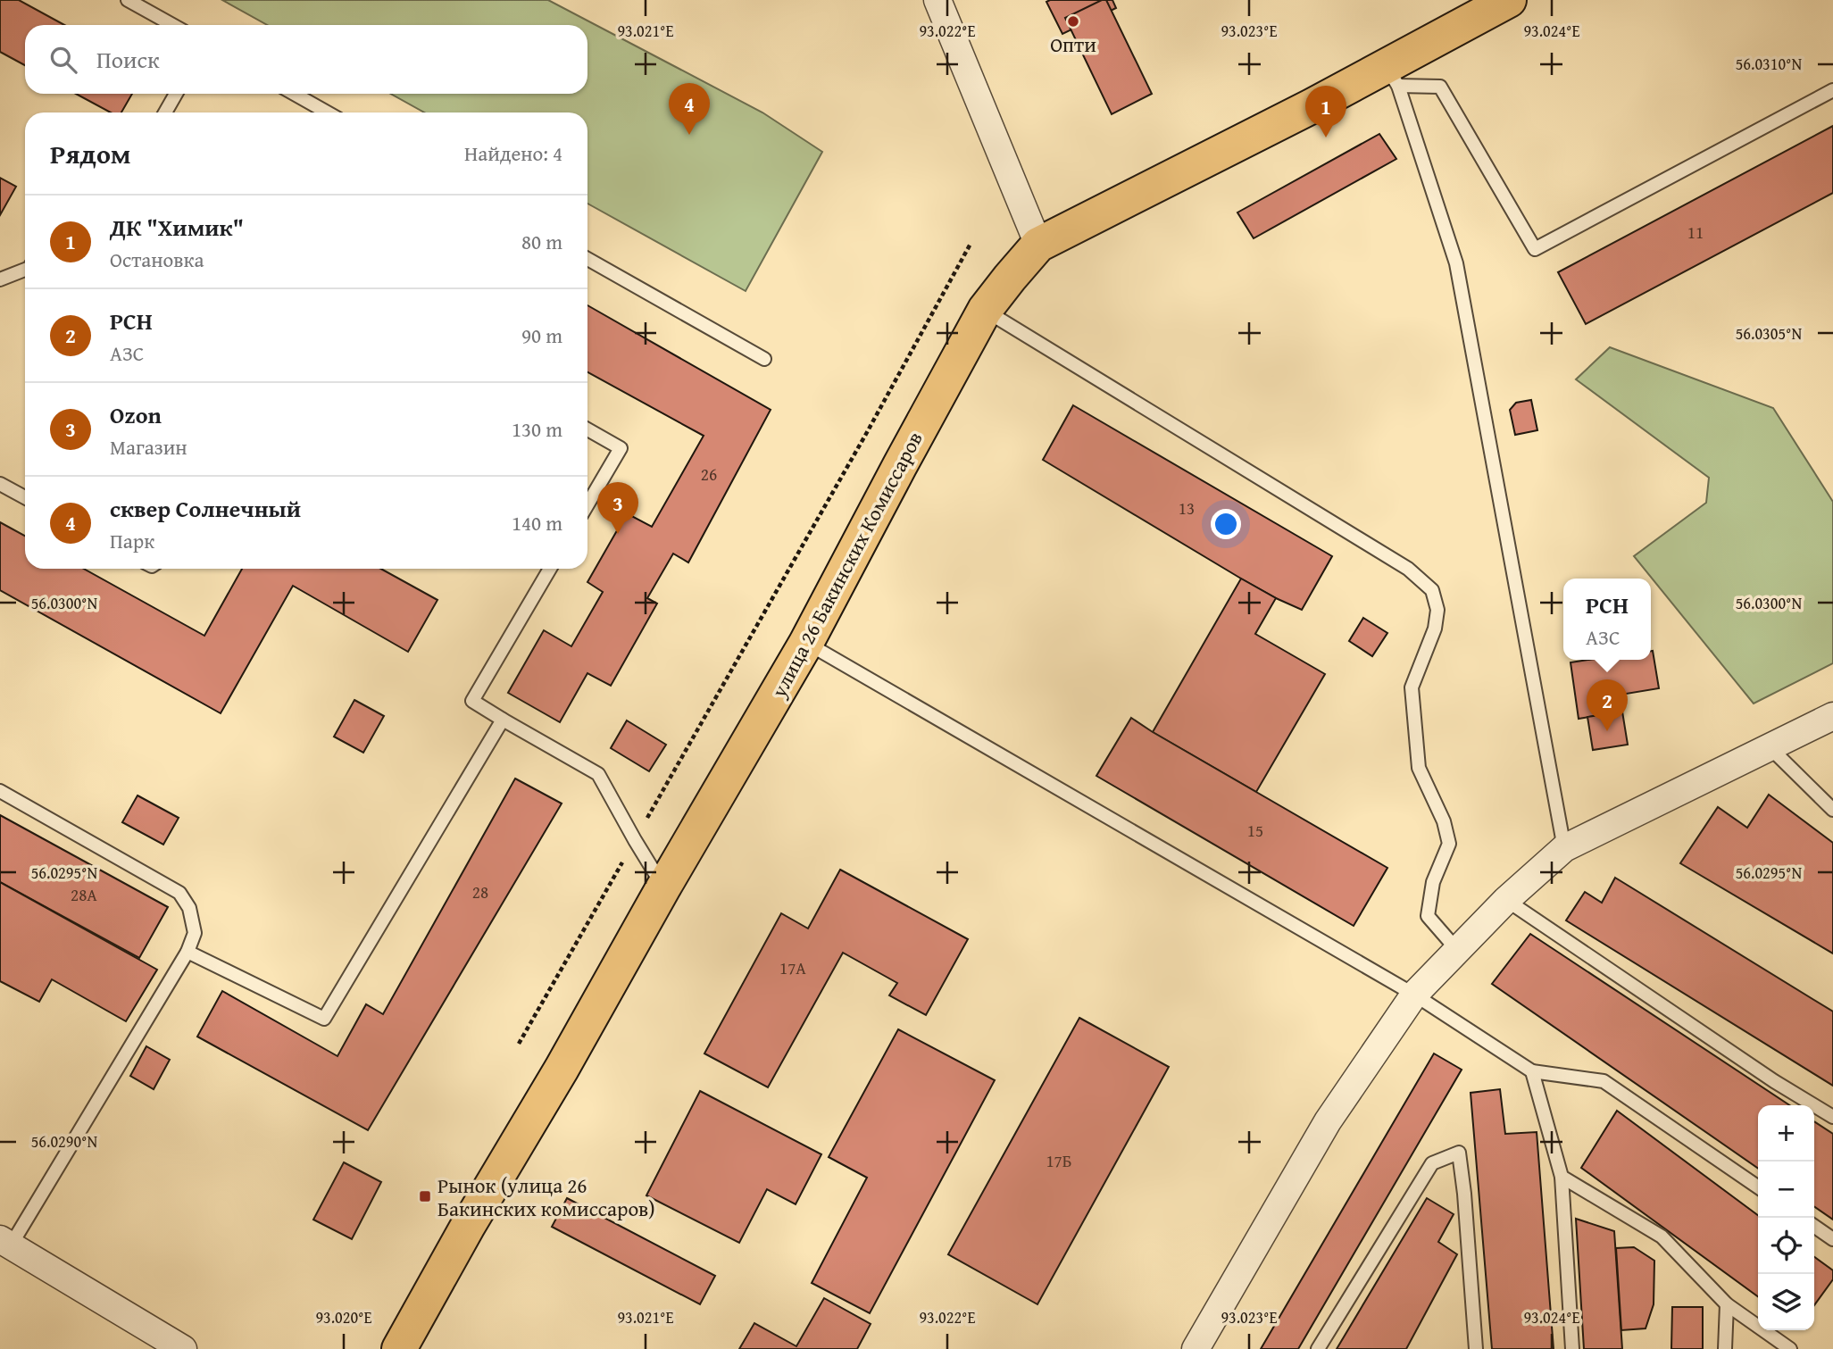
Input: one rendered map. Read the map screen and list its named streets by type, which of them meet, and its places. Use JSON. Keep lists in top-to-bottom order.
{
  "streets": {
    "main road": ["улица 26 Бакинских Комиссаров"]
  },
  "places": {
    "other": ["Опти"],
    "transit": ["Рынок (улица 26 Бакинских комиссаров)"]
  },
  "house_numbers": [
    "11",
    "26",
    "13",
    "15",
    "28",
    "28А",
    "17А",
    "17Б"
  ],
  "page": {
    "search": "Поиск",
    "pins": [
      "4",
      "1",
      "3",
      "2"
    ],
    "heading": ["Рядом", "Найдено: 4"],
    "list": [
      {
        "mark": "1",
        "name": "ДК \"Химик\"",
        "note": "Остановка",
        "value": "80 m"
      },
      {
        "mark": "2",
        "name": "РСН",
        "note": "АЗС",
        "value": "90 m"
      },
      {
        "mark": "3",
        "name": "Ozon",
        "note": "Магазин",
        "value": "130 m"
      },
      {
        "mark": "4",
        "name": "сквер Солнечный",
        "note": "Парк",
        "value": "140 m"
      }
    ],
    "popup": ["РСН", "АЗС"],
    "map_buttons": ["+", "−"]
  },
  "coordinates": [
    "93.021°E",
    "93.022°E",
    "93.023°E",
    "93.024°E",
    "56.0310°N",
    "56.0305°N",
    "56.0300°N",
    "56.0295°N",
    "56.0290°N",
    "93.020°E"
  ]
}
